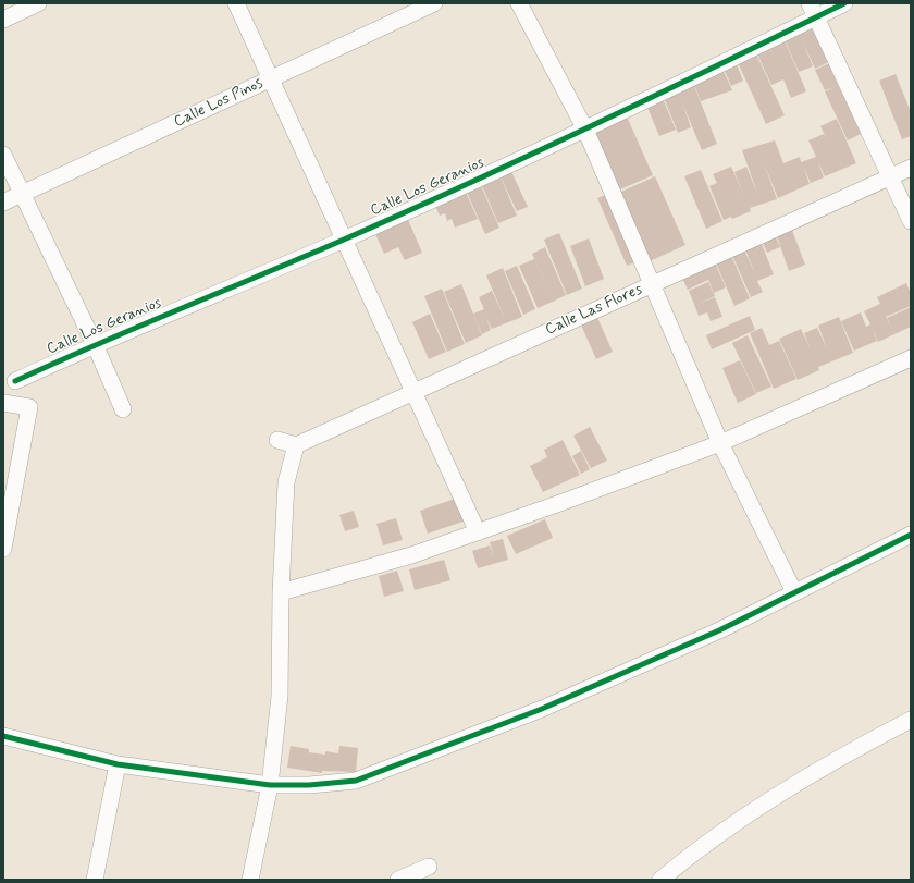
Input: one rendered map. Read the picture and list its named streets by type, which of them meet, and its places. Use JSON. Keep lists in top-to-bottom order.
{
  "streets": {
    "street": ["Calle Los Pinos", "Calle Los Geranios", "Calle Las Flores"]
  }
}
